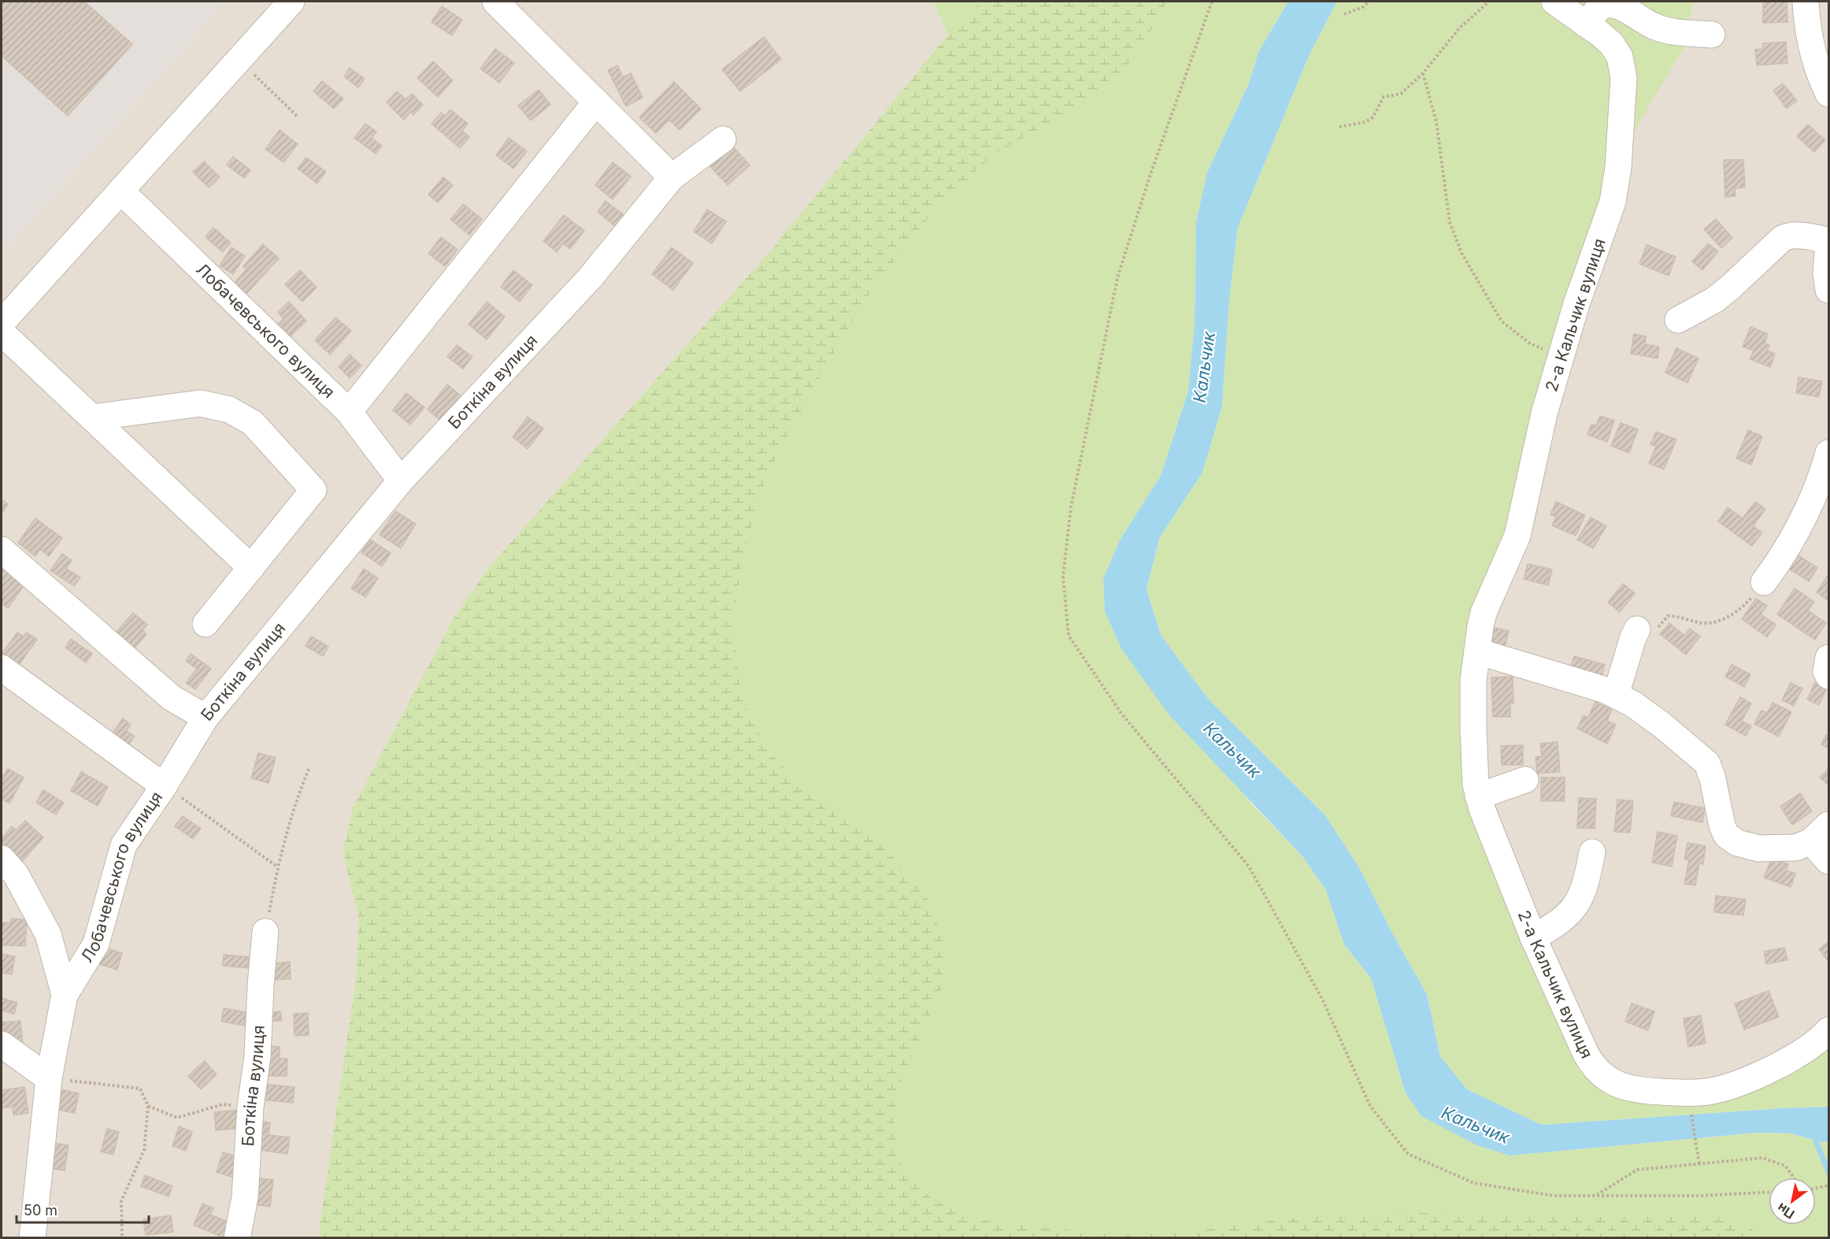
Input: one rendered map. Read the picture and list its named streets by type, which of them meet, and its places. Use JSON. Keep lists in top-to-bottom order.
{
  "streets": {
    "street": ["2-а Кальчик вулиця", "Лобачевського вулиця", "Боткіна вулиця"]
  },
  "crossings": [
    ["Лобачевського вулиця", "Боткіна вулиця"]
  ],
  "water": ["Кальчик"],
  "scale_bar": "50 m",
  "north": "bottom left"
}
